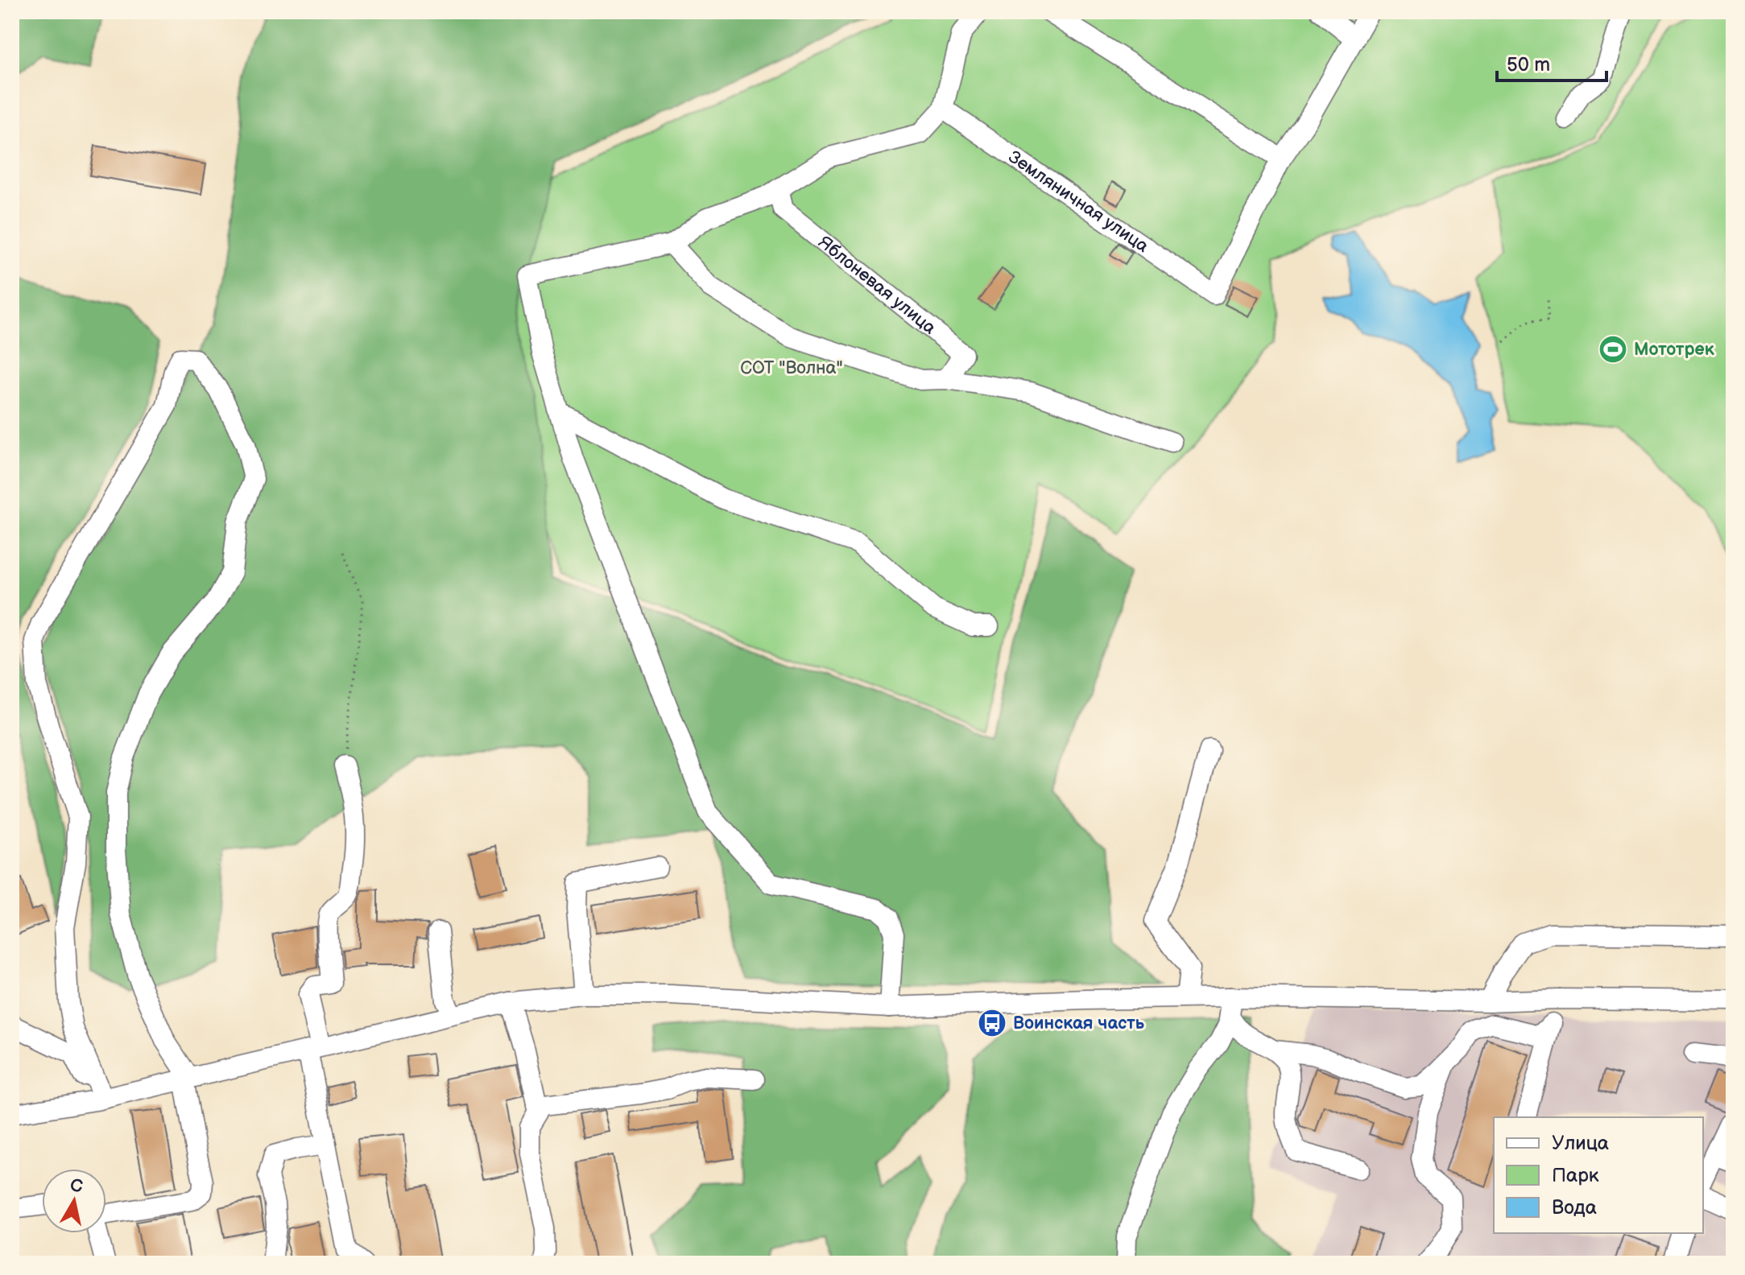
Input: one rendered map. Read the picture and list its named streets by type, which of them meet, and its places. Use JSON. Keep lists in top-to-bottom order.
{
  "streets": {
    "street": ["Земляничная улица", "Яблоневая улица"]
  },
  "parks": ["СОТ \"Волна\""],
  "places": {
    "sports": ["Мототрек"],
    "bus stop": ["Воинская часть"]
  },
  "legend": ["Улица", "Парк", "Вода"],
  "scale_bar": "50 m",
  "north": "top"
}
